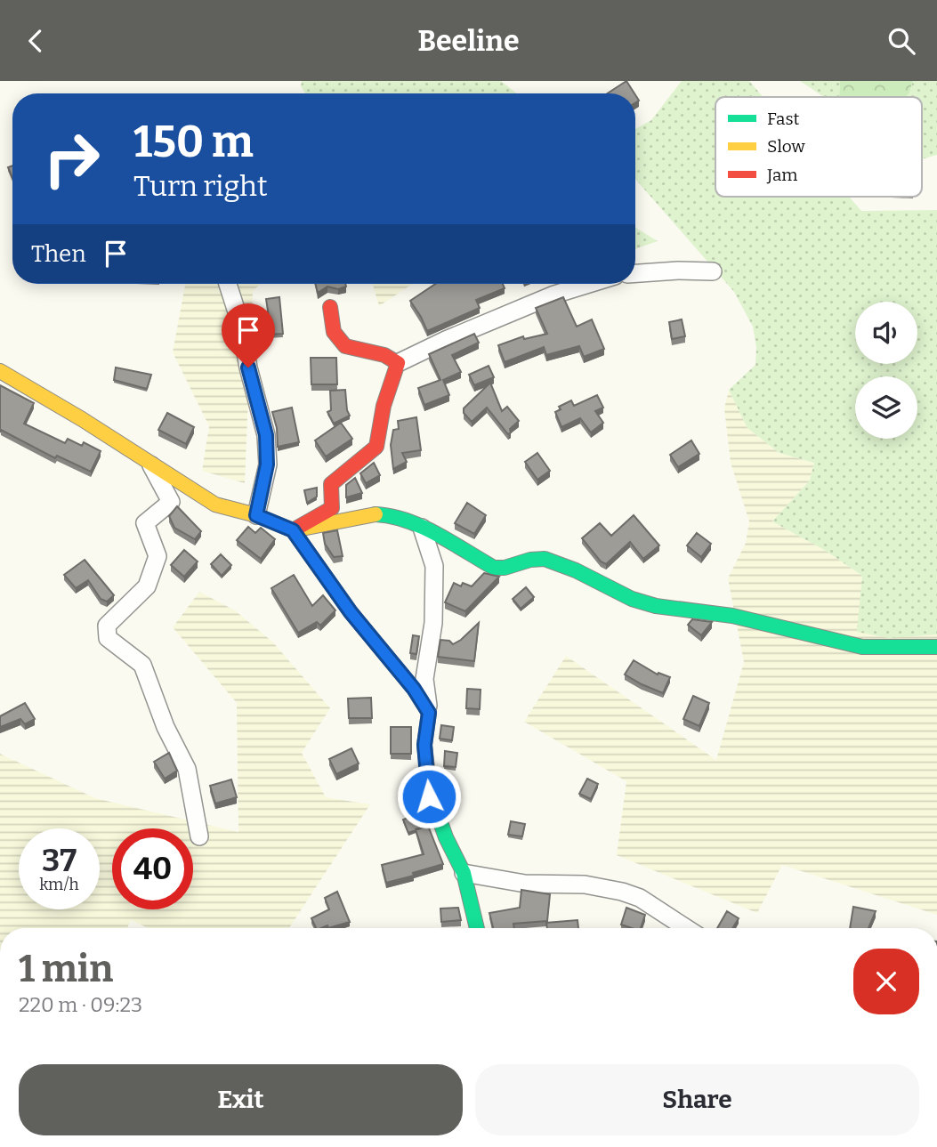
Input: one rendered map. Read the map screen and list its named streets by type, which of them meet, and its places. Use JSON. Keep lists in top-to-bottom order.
{
  "legend": ["Fast", "Slow", "Jam"],
  "page": {
    "header": "Beeline",
    "turn": ["150 m", "Turn right"],
    "then": "Then",
    "speed": "37 km/h",
    "limit": "40",
    "heading": ["1 min", "220 m · 09:23"],
    "buttons": ["Exit", "Share"]
  }
}
